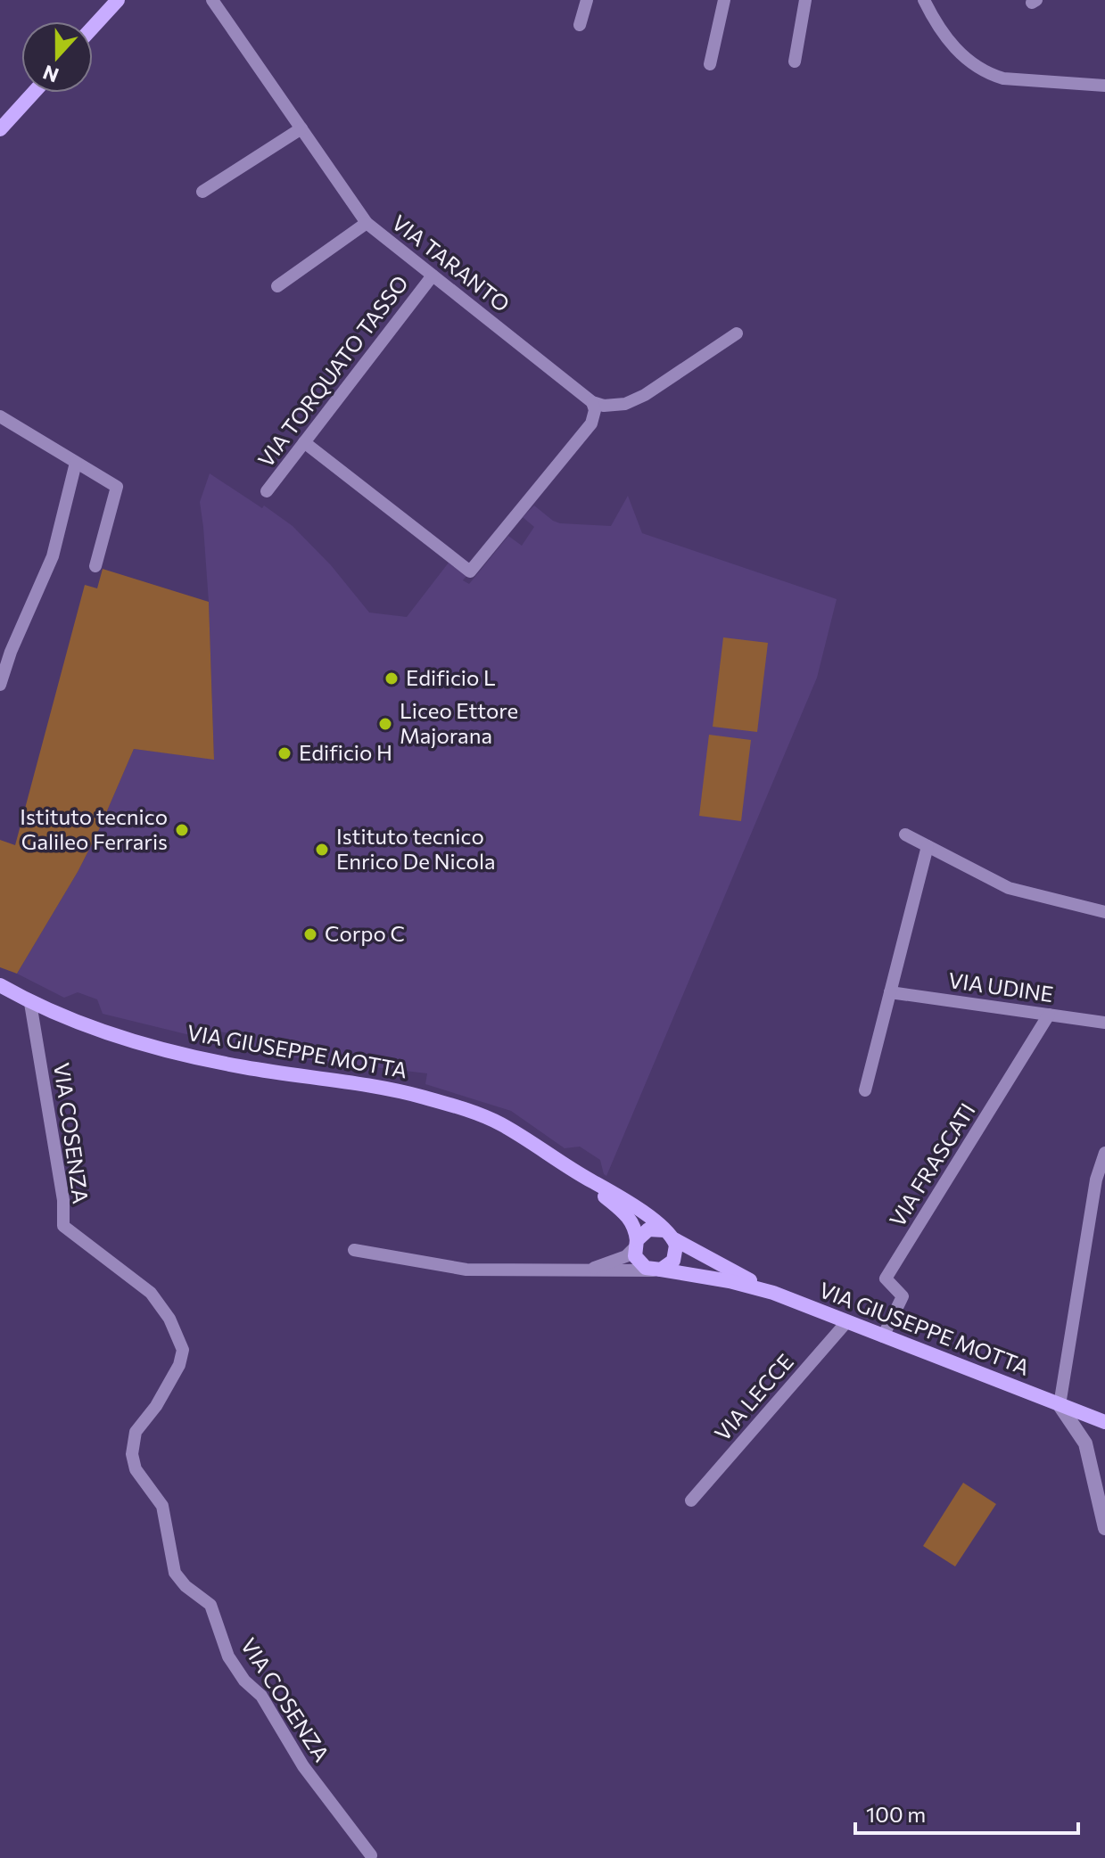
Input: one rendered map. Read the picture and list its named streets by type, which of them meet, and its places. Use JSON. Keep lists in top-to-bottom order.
{
  "streets": {
    "main road": ["VIA GIUSEPPE MOTTA"],
    "street": [
      "VIA TARANTO",
      "VIA TORQUATO TASSO",
      "VIA UDINE",
      "VIA COSENZA",
      "VIA FRASCATI",
      "VIA LECCE"
    ]
  },
  "crossings": [
    ["VIA TARANTO", "VIA TORQUATO TASSO"],
    ["VIA UDINE", "VIA FRASCATI"],
    ["VIA GIUSEPPE MOTTA", "VIA COSENZA"],
    ["VIA GIUSEPPE MOTTA", "VIA FRASCATI"],
    ["VIA GIUSEPPE MOTTA", "VIA LECCE"]
  ],
  "places": [
    "Edificio L",
    "Liceo Ettore Majorana",
    "Edificio H",
    "Istituto tecnico Galileo Ferraris",
    "Istituto tecnico Enrico De Nicola",
    "Corpo C"
  ],
  "scale_bar": "100 m",
  "north": "bottom"
}
